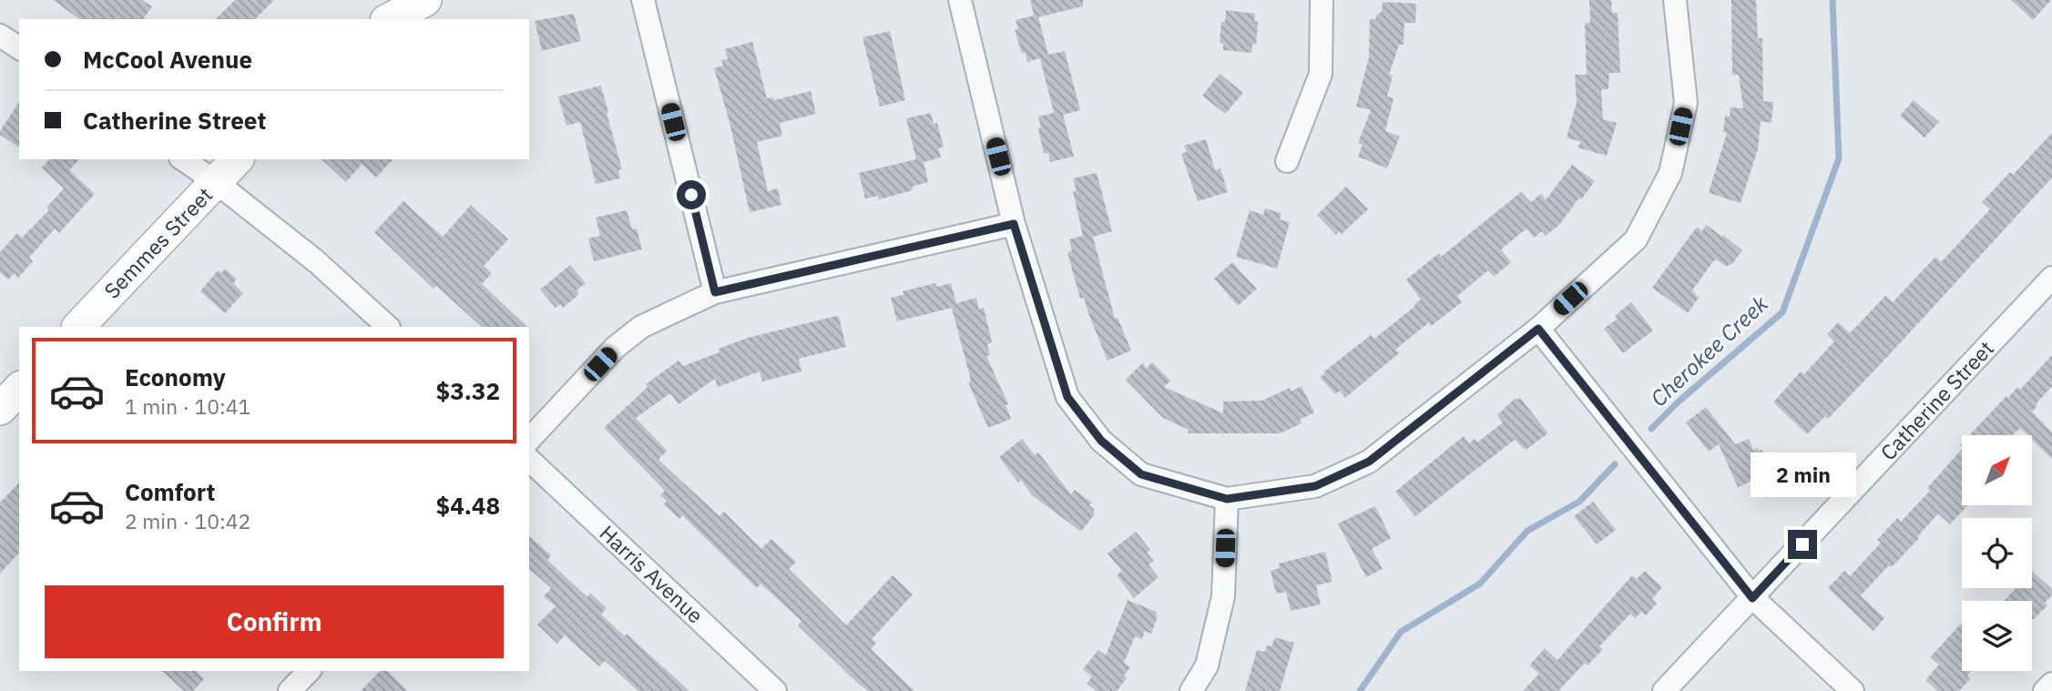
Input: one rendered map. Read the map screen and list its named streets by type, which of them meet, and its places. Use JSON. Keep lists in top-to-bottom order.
{
  "streets": {
    "main road": ["Semmes Street"],
    "street": ["Catherine Street", "Harris Avenue"]
  },
  "water": ["Cherokee Creek"],
  "north": "top right",
  "page": {
    "banner": ["McCool Avenue", "Catherine Street"],
    "list": [
      {
        "name": "Economy",
        "note": "1 min · 10:41",
        "value": "$3.32"
      },
      {
        "name": "Comfort",
        "note": "2 min · 10:42",
        "value": "$4.48"
      }
    ],
    "bubble": "2 min",
    "buttons": "Confirm"
  }
}
